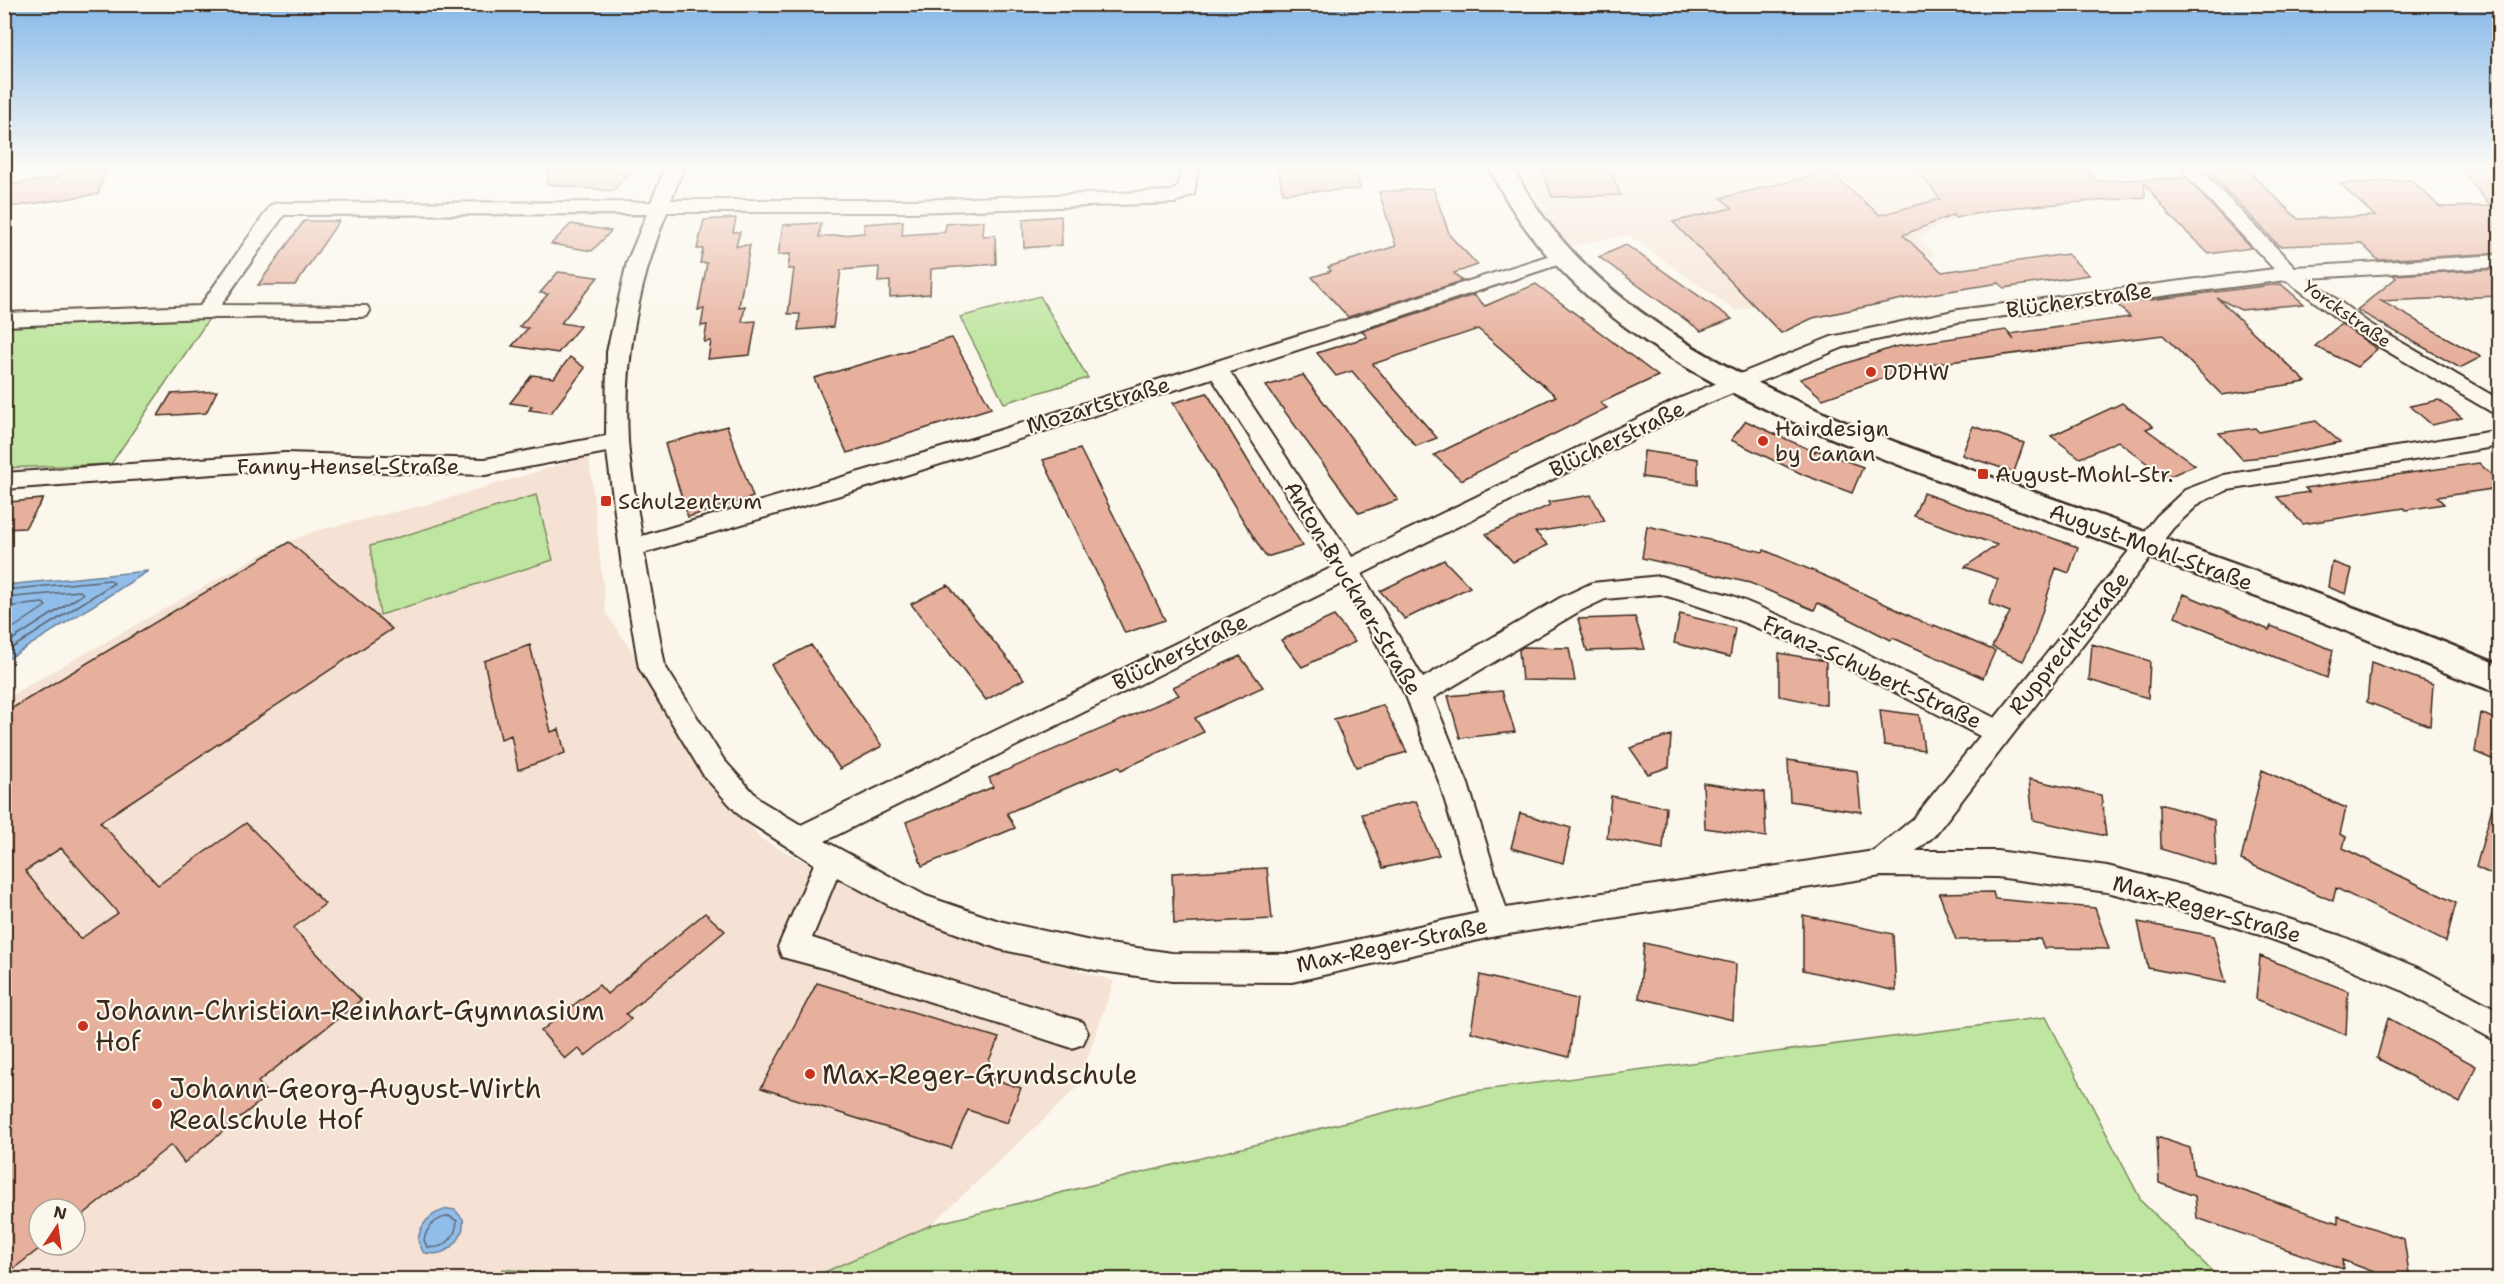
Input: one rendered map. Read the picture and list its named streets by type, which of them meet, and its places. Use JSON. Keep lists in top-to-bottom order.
{
  "streets": {
    "main road": ["August-Mohl-Straße"],
    "street": [
      "Blücherstraße",
      "Yorckstraße",
      "Mozartstraße",
      "Fanny-Hensel-Straße",
      "Anton-Bruckner-Straße",
      "Rupprechtstraße",
      "Franz-Schubert-Straße",
      "Max-Reger-Straße"
    ]
  },
  "crossings": [
    ["Blücherstraße", "Yorckstraße"],
    ["Blücherstraße", "August-Mohl-Straße"],
    ["Blücherstraße", "Anton-Bruckner-Straße"],
    ["Blücherstraße", "Max-Reger-Straße"],
    ["Mozartstraße", "August-Mohl-Straße"],
    ["Mozartstraße", "Anton-Bruckner-Straße"],
    ["Mozartstraße", "Max-Reger-Straße"],
    ["Fanny-Hensel-Straße", "Max-Reger-Straße"],
    ["August-Mohl-Straße", "Rupprechtstraße"],
    ["Anton-Bruckner-Straße", "Franz-Schubert-Straße"],
    ["Anton-Bruckner-Straße", "Max-Reger-Straße"],
    ["Rupprechtstraße", "Franz-Schubert-Straße"],
    ["Rupprechtstraße", "Max-Reger-Straße"]
  ],
  "places": {
    "other": [
      "DDHW",
      "Hairdesign by Canan",
      "Johann-Christian-Reinhart-Gymnasium Hof",
      "Max-Reger-Grundschule",
      "Johann-Georg-August-Wirth Realschule Hof"
    ],
    "transit": ["August-Mohl-Str.", "Schulzentrum"]
  },
  "north": "top"
}
